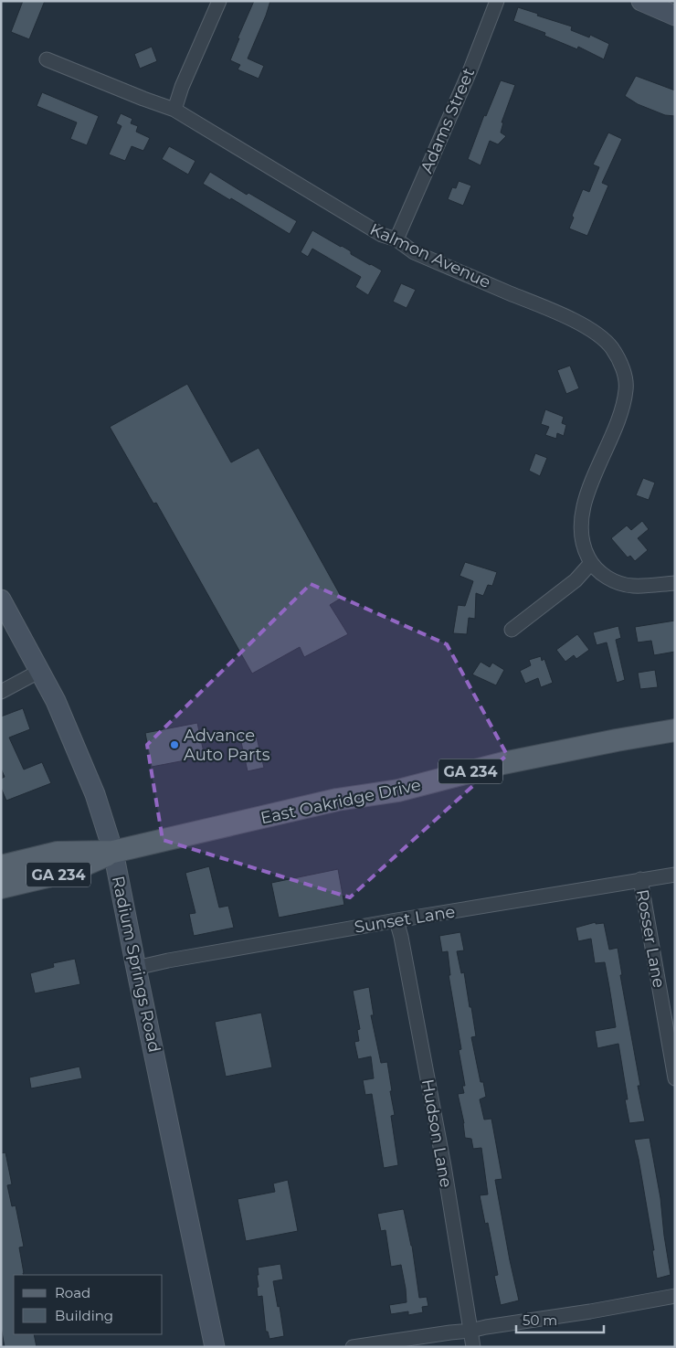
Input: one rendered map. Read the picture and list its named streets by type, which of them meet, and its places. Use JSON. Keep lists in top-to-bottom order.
{
  "streets": {
    "main road": ["GA 234", "East Oakridge Drive", "Radium Springs Road"],
    "street": [
      "Adams Street",
      "Kalmon Avenue",
      "Sunset Lane",
      "Rosser Lane",
      "Hudson Lane"
    ]
  },
  "crossings": [
    ["Adams Street", "Kalmon Avenue"],
    ["East Oakridge Drive", "Radium Springs Road"],
    ["Sunset Lane", "Rosser Lane"],
    ["Sunset Lane", "Radium Springs Road"],
    ["Sunset Lane", "Hudson Lane"]
  ],
  "places": ["Advance Auto Parts"],
  "legend": ["Road", "Building"],
  "scale_bar": "50 m"
}
